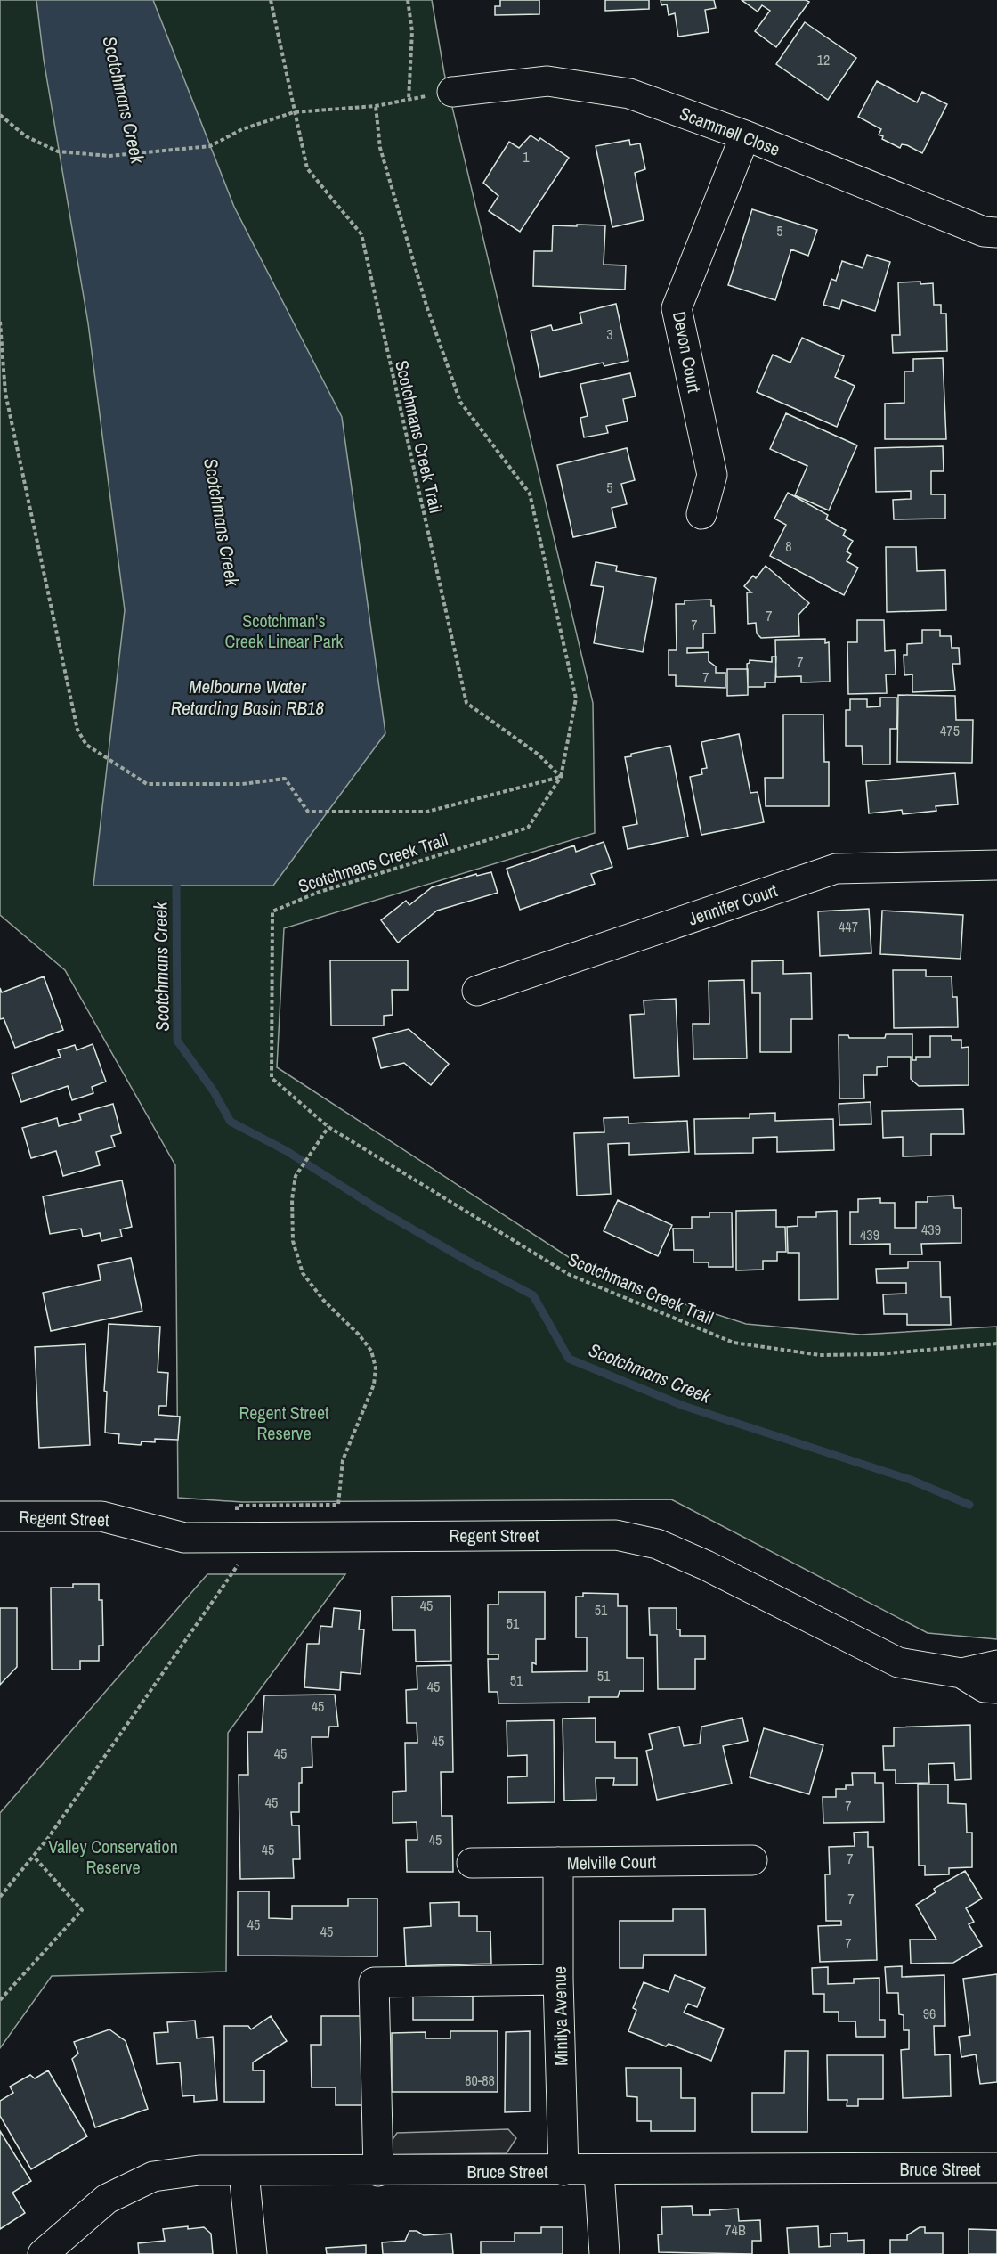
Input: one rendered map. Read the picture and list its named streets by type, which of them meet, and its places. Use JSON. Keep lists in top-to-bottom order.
{
  "streets": {
    "street": [
      "Scammell Close",
      "Devon Court",
      "Jennifer Court",
      "Regent Street",
      "Melville Court",
      "Minilya Avenue",
      "Bruce Street"
    ],
    "path": ["Scotchmans Creek Trail"]
  },
  "crossings": [
    ["Scammell Close", "Devon Court"],
    ["Melville Court", "Minilya Avenue"],
    ["Minilya Avenue", "Bruce Street"]
  ],
  "water": ["Scotchmans Creek", "Melbourne Water Retarding Basin RB18"],
  "parks": ["Scotchman's Creek Linear Park", "Regent Street Reserve", "Valley Conservation Reserve"],
  "house_numbers": [
    "12",
    "1",
    "5",
    "3",
    "5",
    "8",
    "7",
    "7",
    "7",
    "7",
    "475",
    "447",
    "439",
    "439",
    "45",
    "51",
    "51",
    "51",
    "51",
    "45",
    "45",
    "45",
    "45",
    "45",
    "7",
    "45",
    "45",
    "7",
    "7",
    "45",
    "45",
    "7",
    "96",
    "80-88",
    "74B"
  ]
}
